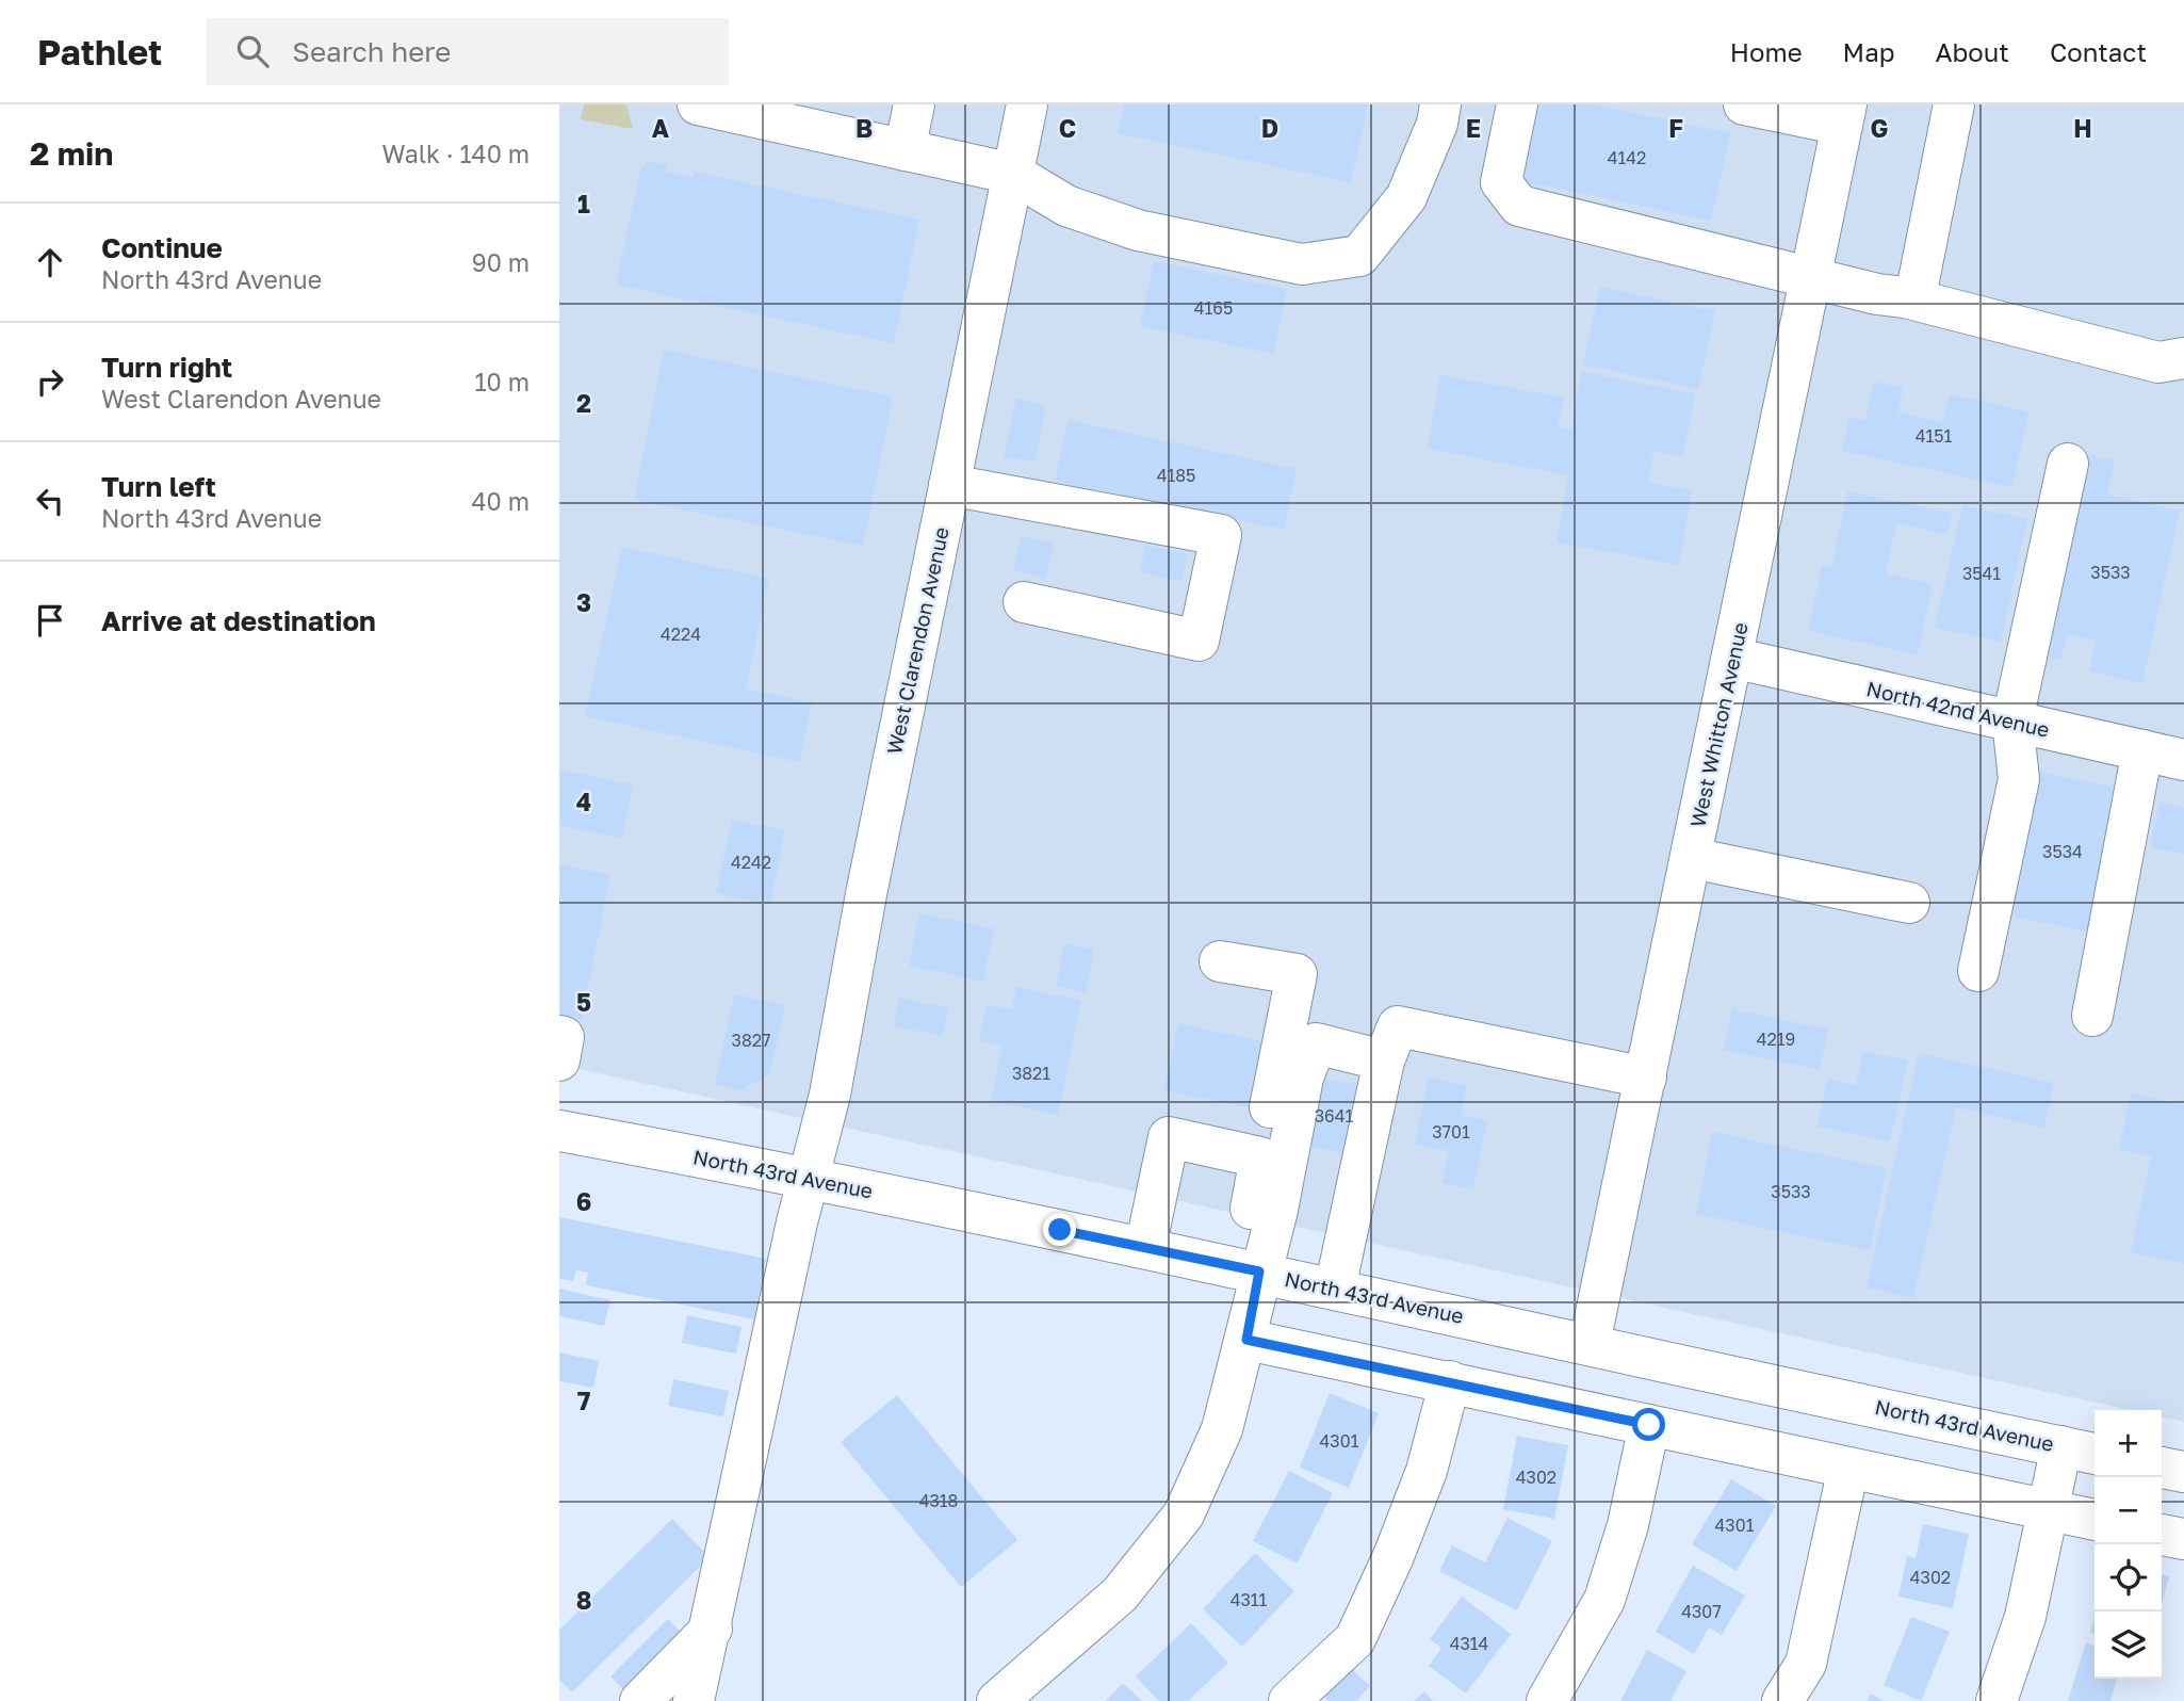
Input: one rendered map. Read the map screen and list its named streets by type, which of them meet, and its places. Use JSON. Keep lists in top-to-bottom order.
{
  "streets": {
    "street": [
      "West Clarendon Avenue",
      "North 42nd Avenue",
      "West Whitton Avenue",
      "North 43rd Avenue"
    ]
  },
  "crossings": [
    ["West Clarendon Avenue", "North 43rd Avenue"],
    ["North 42nd Avenue", "West Whitton Avenue"],
    ["West Whitton Avenue", "North 43rd Avenue"]
  ],
  "house_numbers": [
    "4142",
    "4165",
    "4151",
    "4185",
    "3533",
    "3541",
    "4224",
    "3534",
    "4242",
    "4219",
    "3827",
    "3821",
    "3641",
    "3701",
    "3533",
    "4301",
    "4302",
    "4318",
    "4301",
    "4302",
    "4311",
    "4307",
    "4314"
  ],
  "page": {
    "header": "Pathlet",
    "search": "Search here",
    "nav": [
      "Home",
      "Map",
      "About",
      "Contact"
    ],
    "heading": ["2 min", "Walk · 140 m"],
    "list": [
      ["Continue", "North 43rd Avenue", "90 m"],
      ["Turn right", "West Clarendon Avenue", "10 m"],
      ["Turn left", "North 43rd Avenue", "40 m"],
      "Arrive at destination"
    ],
    "map_buttons": ["+", "−"]
  },
  "grid": {
    "columns": [
      "A",
      "B",
      "C",
      "D",
      "E",
      "F",
      "G",
      "H"
    ],
    "rows": [
      "1",
      "2",
      "3",
      "4",
      "5",
      "6",
      "7",
      "8"
    ]
  }
}
